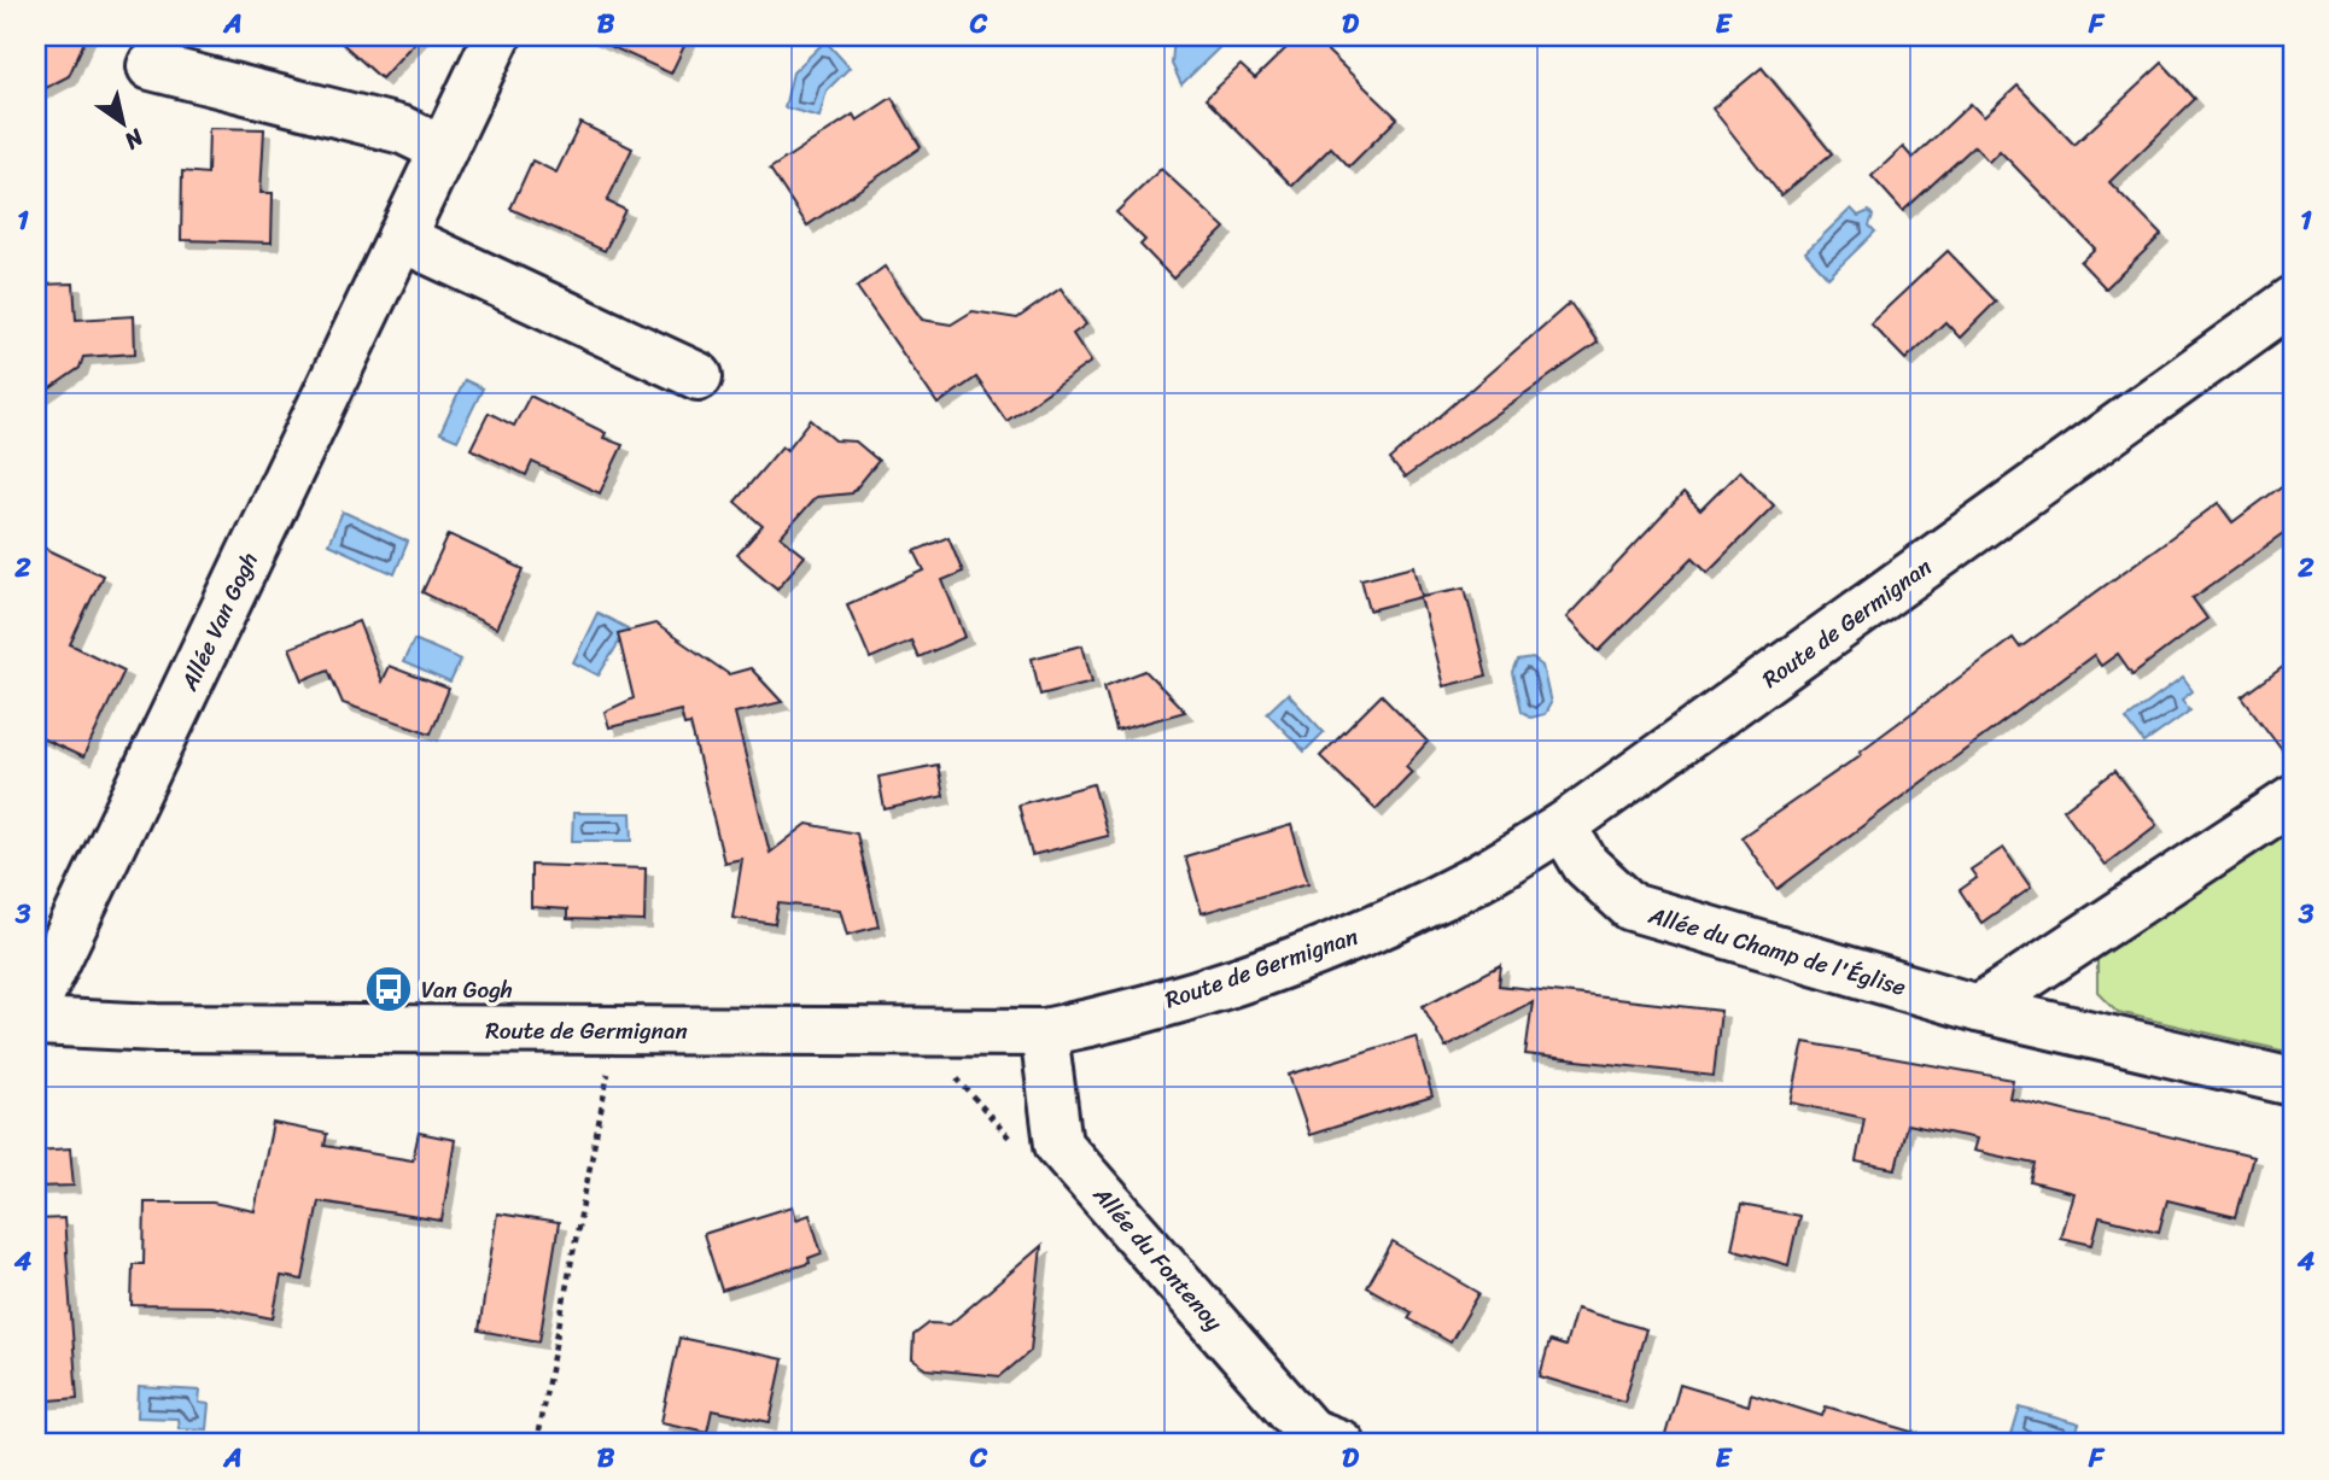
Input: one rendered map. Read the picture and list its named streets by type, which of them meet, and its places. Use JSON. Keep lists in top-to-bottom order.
{
  "streets": {
    "street": [
      "Allée Van Gogh",
      "Route de Germignan",
      "Allée du Champ de l'Église",
      "Allée du Fontenoy"
    ]
  },
  "crossings": [
    ["Route de Germignan", "Allée du Champ de l'Église"],
    ["Route de Germignan", "Allée du Fontenoy"]
  ],
  "places": {
    "bus stop": ["Van Gogh"]
  },
  "north": "bottom right",
  "grid": {
    "columns": [
      "A",
      "B",
      "C",
      "D",
      "E",
      "F"
    ],
    "rows": [
      "1",
      "2",
      "3",
      "4"
    ]
  }
}
